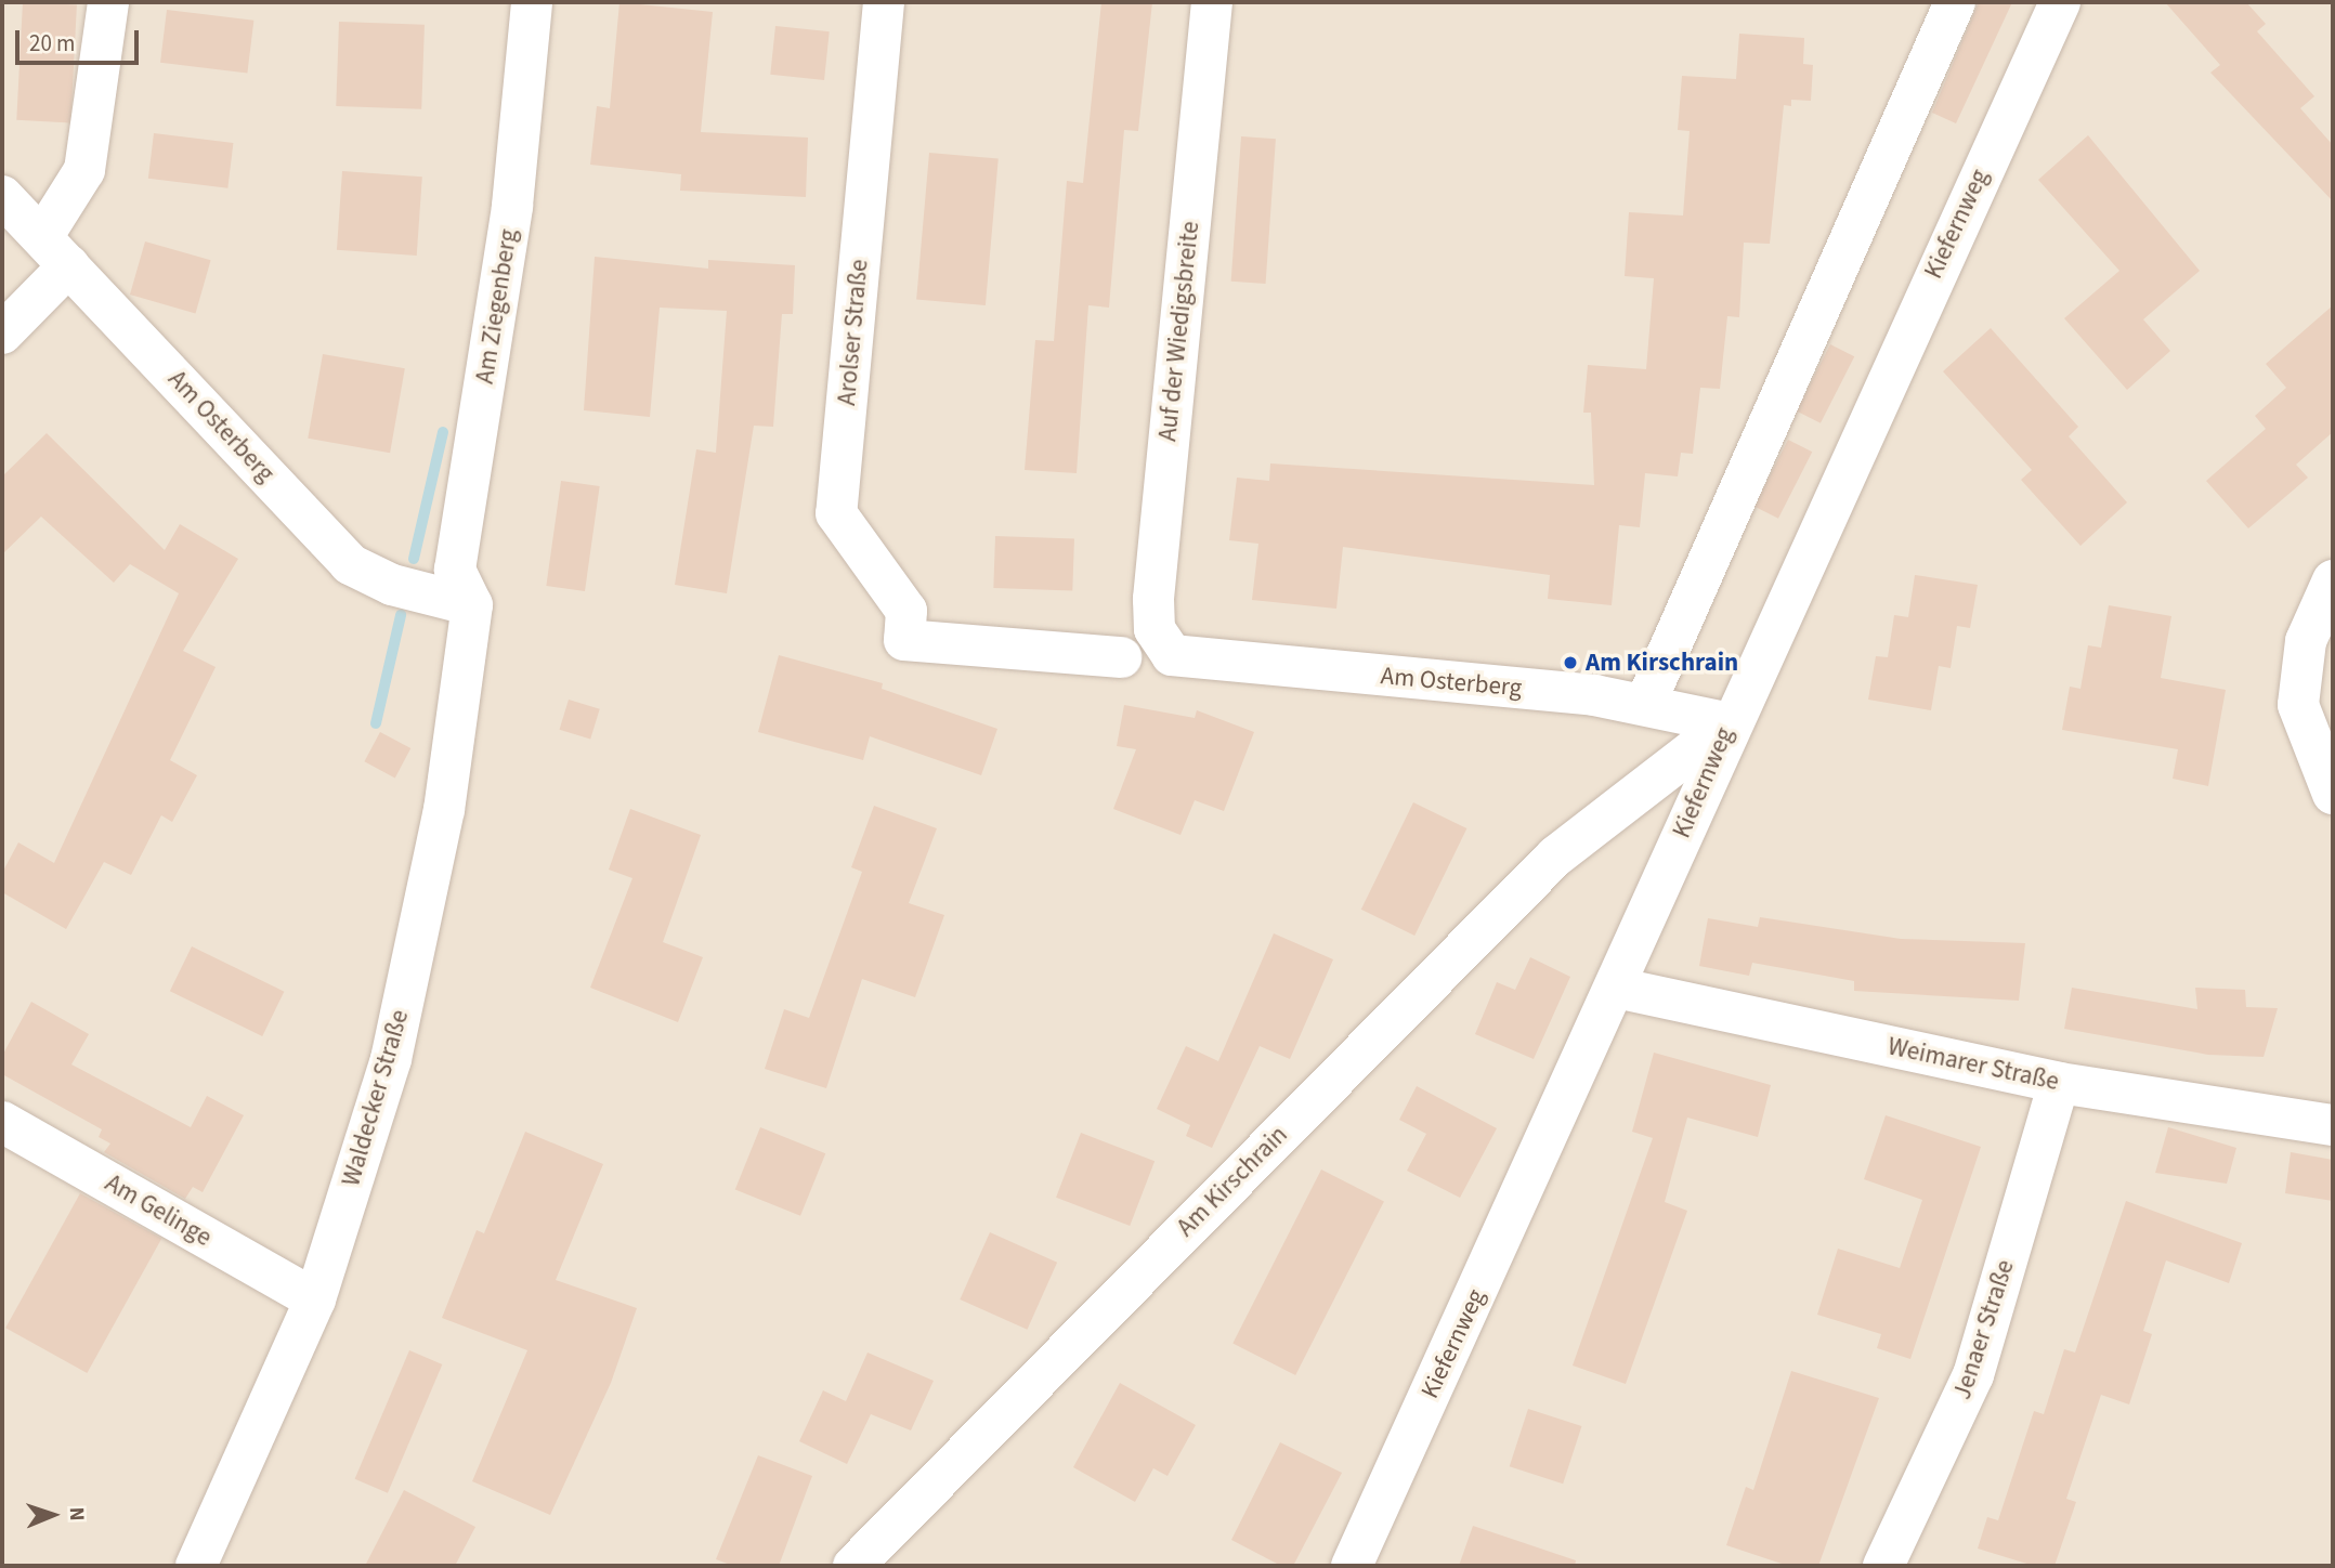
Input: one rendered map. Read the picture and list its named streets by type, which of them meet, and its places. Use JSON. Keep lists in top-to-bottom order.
{
  "streets": {
    "street": [
      "Kiefernweg",
      "Am Ziegenberg",
      "Auf der Wiedigsbreite",
      "Arolser Straße",
      "Am Osterberg",
      "Weimarer Straße",
      "Waldecker Straße",
      "Am Kirschrain",
      "Am Gelinge",
      "Jenaer Straße"
    ]
  },
  "crossings": [
    ["Kiefernweg", "Am Osterberg"],
    ["Kiefernweg", "Weimarer Straße"],
    ["Kiefernweg", "Am Kirschrain"],
    ["Am Ziegenberg", "Am Osterberg"],
    ["Am Ziegenberg", "Waldecker Straße"],
    ["Auf der Wiedigsbreite", "Am Osterberg"],
    ["Am Osterberg", "Waldecker Straße"],
    ["Am Osterberg", "Am Kirschrain"],
    ["Weimarer Straße", "Jenaer Straße"],
    ["Waldecker Straße", "Am Gelinge"]
  ],
  "places": ["Am Kirschrain"],
  "scale_bar": "20 m",
  "north": "right"
}
